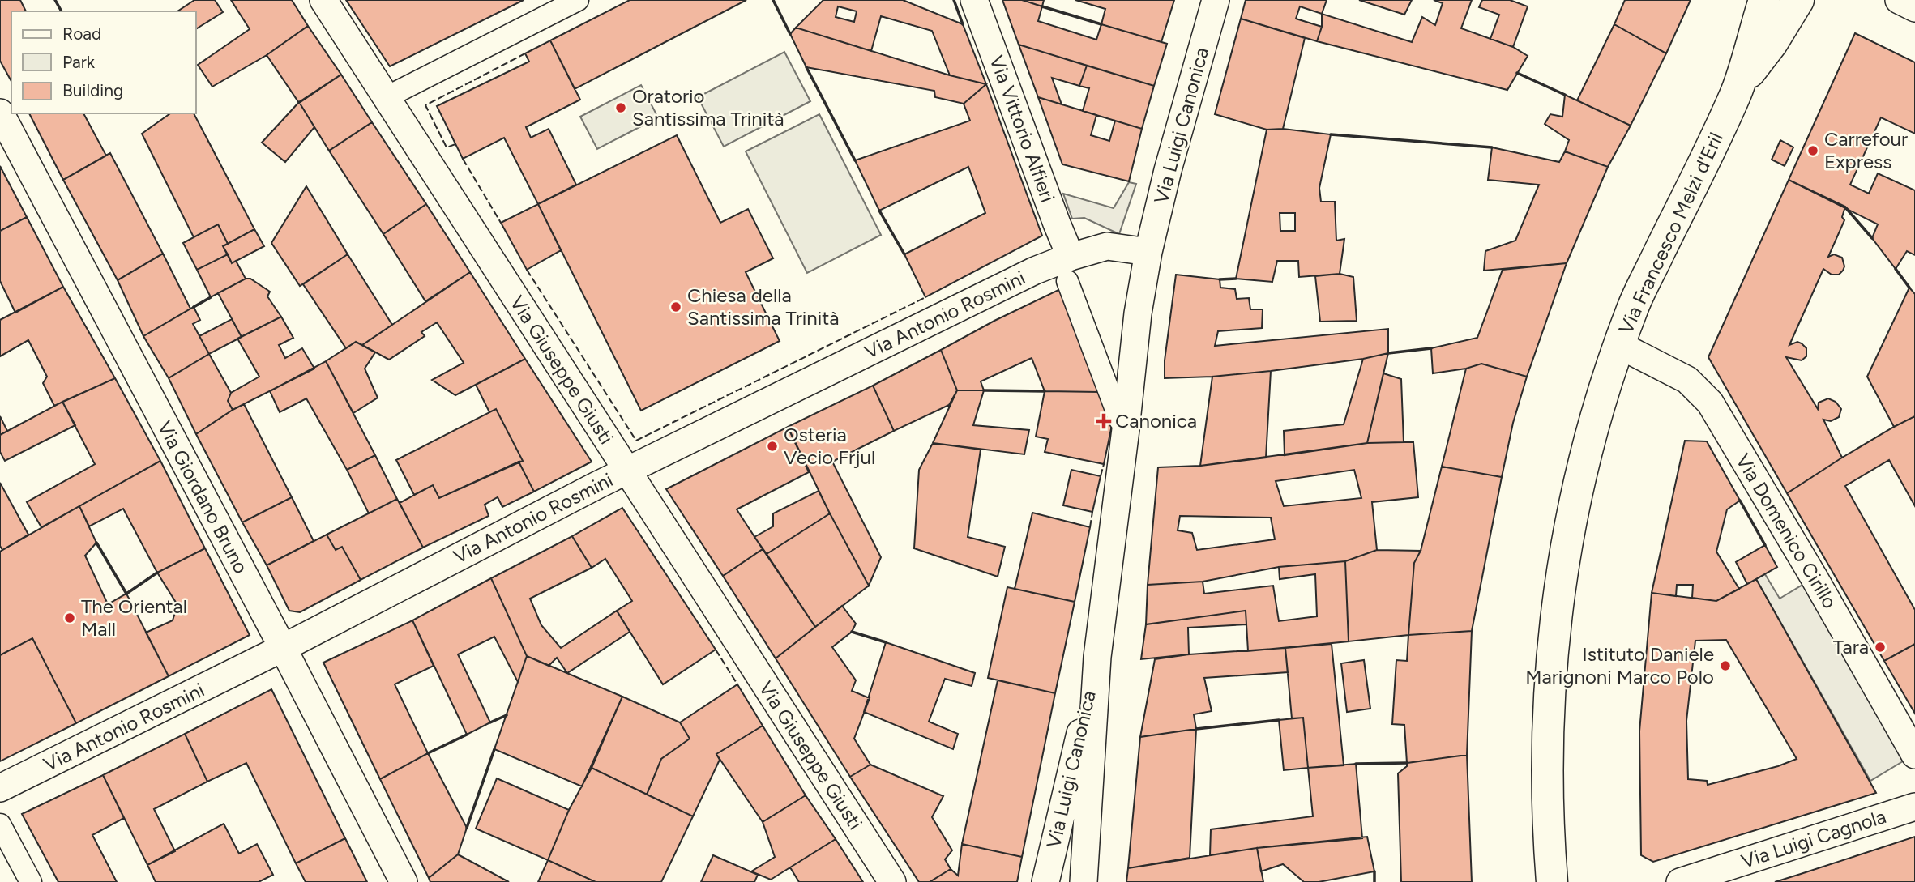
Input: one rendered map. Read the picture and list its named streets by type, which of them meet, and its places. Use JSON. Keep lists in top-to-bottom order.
{
  "streets": {
    "main road": ["Via Francesco Melzi d'Eril"],
    "street": [
      "Via Luigi Canonica",
      "Via Vittorio Alfieri",
      "Via Antonio Rosmini",
      "Via Giuseppe Giusti",
      "Via Giordano Bruno",
      "Via Domenico Cirillo",
      "Via Luigi Cagnola"
    ]
  },
  "crossings": [
    ["Via Luigi Canonica", "Via Antonio Rosmini"],
    ["Via Vittorio Alfieri", "Via Antonio Rosmini"],
    ["Via Francesco Melzi d'Eril", "Via Domenico Cirillo"],
    ["Via Antonio Rosmini", "Via Giuseppe Giusti"],
    ["Via Antonio Rosmini", "Via Giordano Bruno"]
  ],
  "places": {
    "other": [
      "Oratorio Santissima Trinità",
      "Carrefour Express",
      "Chiesa della Santissima Trinità",
      "Osteria Vecio Frjul",
      "The Oriental Mall",
      "Tara",
      "Istituto Daniele Marignoni Marco Polo"
    ],
    "health": ["Canonica"]
  },
  "legend": ["Road", "Park", "Building"]
}
